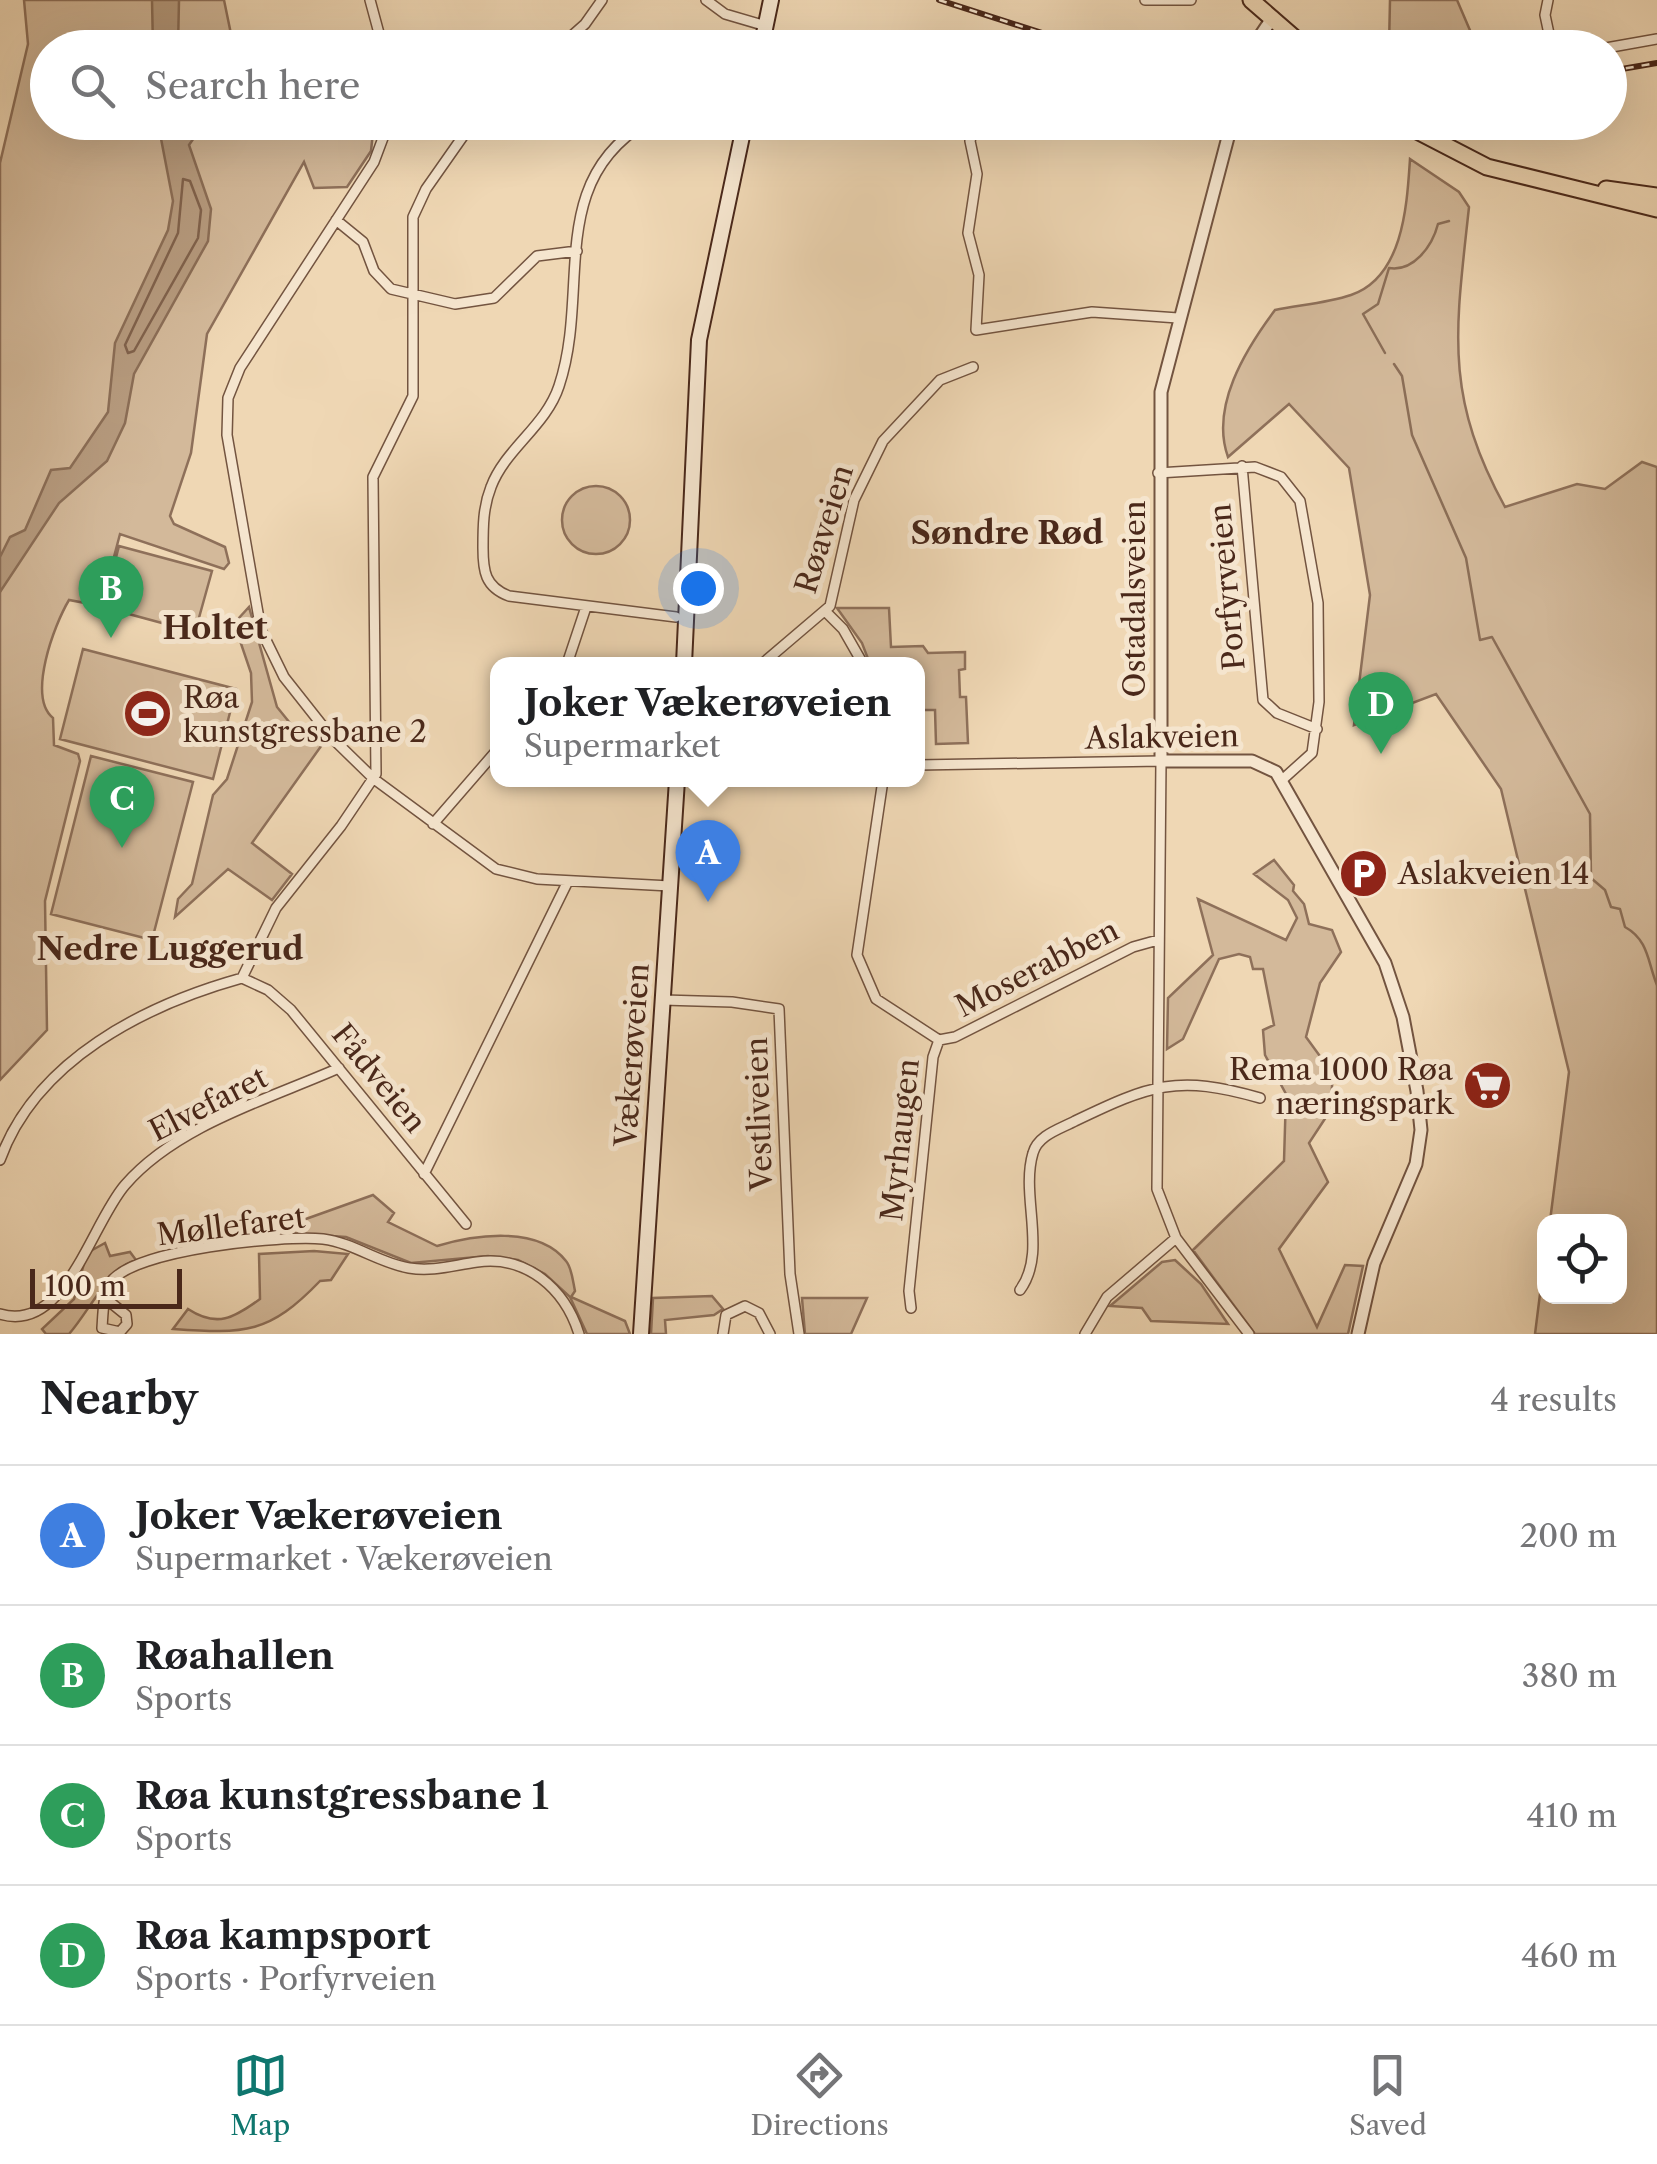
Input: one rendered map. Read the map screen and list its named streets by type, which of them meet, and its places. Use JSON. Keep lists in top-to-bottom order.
{
  "streets": {
    "main road": ["Vækerøveien"],
    "street": [
      "Røaveien",
      "Porfyrveien",
      "Ostadalsveien",
      "Aslakveien",
      "Moserabben",
      "Fådveien",
      "Elvefaret",
      "Vestliveien",
      "Myrhaugen",
      "Møllefaret"
    ]
  },
  "crossings": [
    ["Porfyrveien", "Ostadalsveien"],
    ["Porfyrveien", "Aslakveien"],
    ["Ostadalsveien", "Aslakveien"],
    ["Ostadalsveien", "Moserabben"],
    ["Moserabben", "Myrhaugen"],
    ["Vækerøveien", "Vestliveien"],
    ["Fådveien", "Elvefaret"]
  ],
  "districts": ["Søndre Rød", "Holtet", "Nedre Luggerud"],
  "places": {
    "sports": ["Røa kunstgressbane 2"],
    "parking": ["Aslakveien 14"],
    "supermarket": ["Rema 1000 Røa næringspark"]
  },
  "scale_bar": "100 m",
  "page": {
    "search": "Search here",
    "pins": [
      "B",
      "D",
      "C",
      "A"
    ],
    "popup": ["Joker Vækerøveien", "Supermarket"],
    "scale": "100 m",
    "heading": ["Nearby", "4 results"],
    "list": [
      {
        "mark": "A",
        "name": "Joker Vækerøveien",
        "note": "Supermarket · Vækerøveien",
        "value": "200 m"
      },
      {
        "mark": "B",
        "name": "Røahallen",
        "note": "Sports",
        "value": "380 m"
      },
      {
        "mark": "C",
        "name": "Røa kunstgressbane 1",
        "note": "Sports",
        "value": "410 m"
      },
      {
        "mark": "D",
        "name": "Røa kampsport",
        "note": "Sports · Porfyrveien",
        "value": "460 m"
      }
    ],
    "nav": ["Map", "Directions", "Saved"]
  }
}
